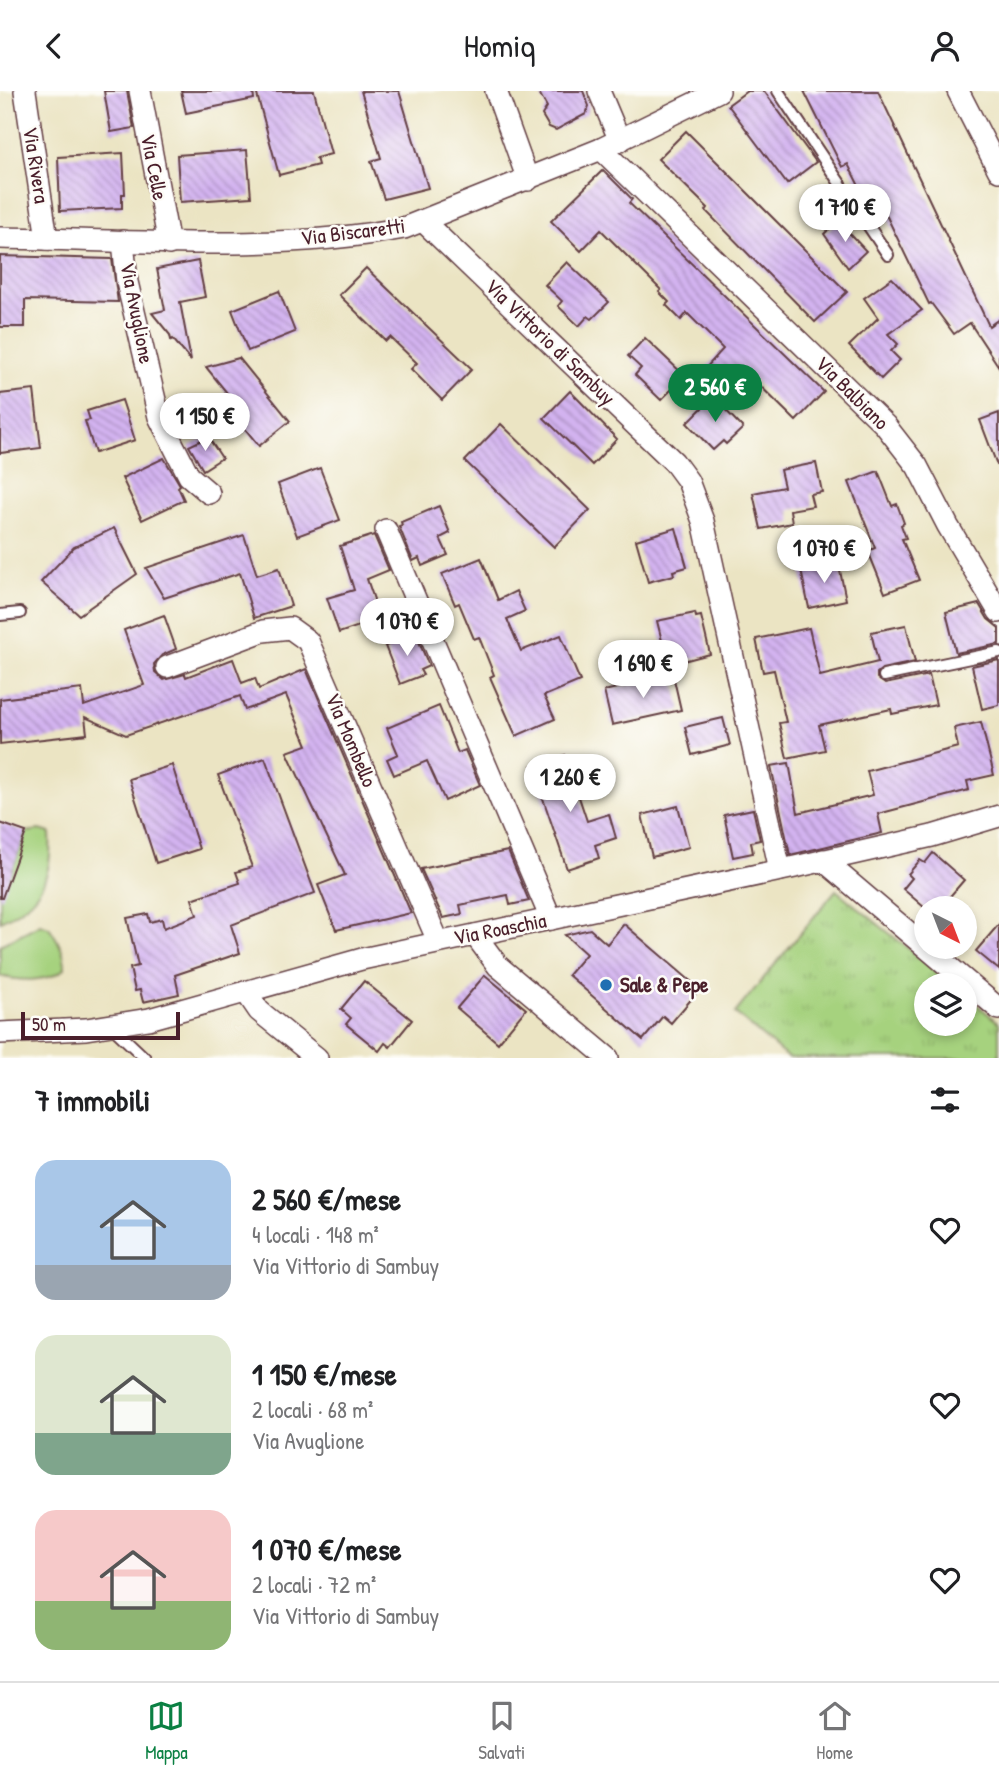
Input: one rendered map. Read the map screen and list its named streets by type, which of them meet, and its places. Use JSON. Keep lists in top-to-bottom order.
{
  "streets": {
    "street": [
      "Via Rivera",
      "Via Celle",
      "Via Biscaretti",
      "Via Avuglione",
      "Via Vittorio di Sambuy",
      "Via Balbiano",
      "Via Mombello",
      "Via Roaschia"
    ]
  },
  "crossings": [
    ["Via Rivera", "Via Biscaretti"],
    ["Via Celle", "Via Biscaretti"],
    ["Via Biscaretti", "Via Avuglione"],
    ["Via Biscaretti", "Via Vittorio di Sambuy"],
    ["Via Biscaretti", "Via Balbiano"],
    ["Via Vittorio di Sambuy", "Via Roaschia"],
    ["Via Mombello", "Via Roaschia"]
  ],
  "places": ["Sale & Pepe"],
  "scale_bar": "50 m",
  "north": "bottom right",
  "page": {
    "header": "Homiq",
    "price": [
      "1 710 €",
      "2 560 €",
      "1 150 €",
      "1 070 €",
      "1 070 €",
      "1 690 €",
      "1 260 €"
    ],
    "scale": "50 m",
    "heading": "7 immobili",
    "list": [
      {
        "name": "2 560 €/mese",
        "note": "4 locali · 148 m² · Via Vittorio di Sambuy"
      },
      {
        "name": "1 150 €/mese",
        "note": "2 locali · 68 m² · Via Avuglione"
      },
      {
        "name": "1 070 €/mese",
        "note": "2 locali · 72 m² · Via Vittorio di Sambuy"
      }
    ],
    "tabs": ["Mappa", "Salvati", "Home"]
  }
}
